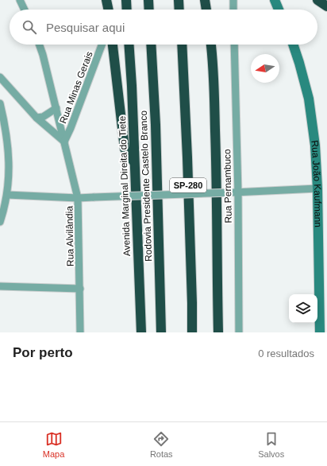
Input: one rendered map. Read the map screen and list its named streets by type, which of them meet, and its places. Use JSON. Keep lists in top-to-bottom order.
{
  "streets": {
    "highway": ["SP-280", "Avenida Marginal Direita do Tiete", "Rodovia Presidente Castelo Branco"],
    "main road": ["Rua João Kaufmann"],
    "street": ["Rua Minas Gerais", "Rua Pernambuco", "Rua Alvilândia"]
  },
  "crossings": [
    ["Rua Minas Gerais", "Rua Alvilândia"]
  ],
  "north": "left",
  "page": {
    "search": "Pesquisar aqui",
    "heading": ["Por perto", "0 resultados"],
    "nav": ["Mapa", "Rotas", "Salvos"]
  }
}
